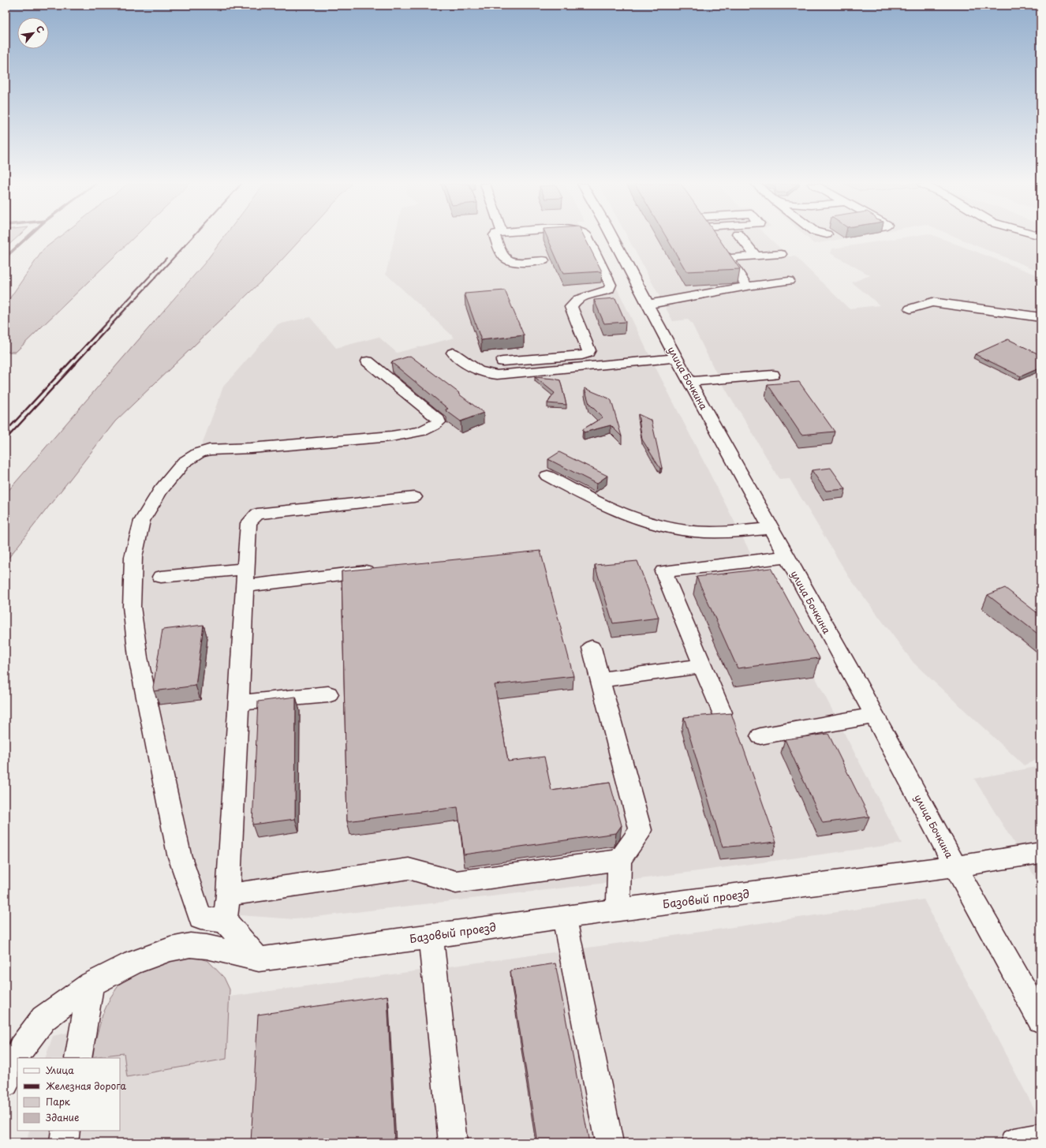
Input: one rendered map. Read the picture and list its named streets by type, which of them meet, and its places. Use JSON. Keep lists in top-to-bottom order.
{
  "streets": {
    "street": ["улица Бочкина", "Базовый проезд"]
  },
  "crossings": [
    ["улица Бочкина", "Базовый проезд"]
  ],
  "legend": [
    "Улица",
    "Железная дорога",
    "Парк",
    "Здание"
  ],
  "north": "top right"
}
